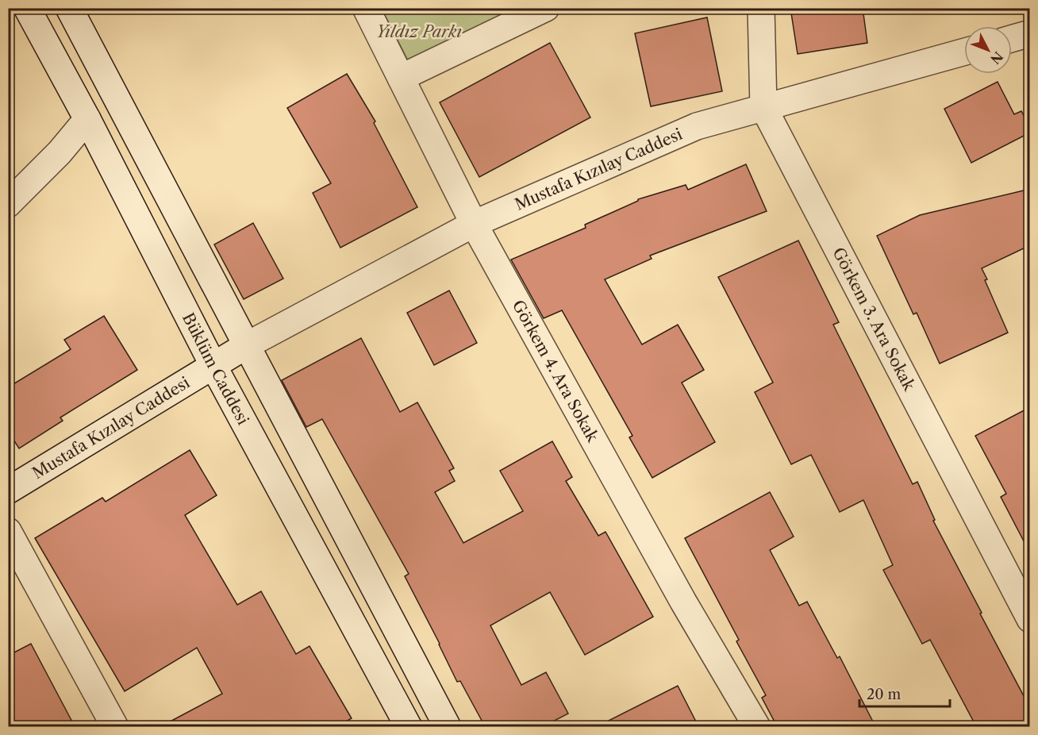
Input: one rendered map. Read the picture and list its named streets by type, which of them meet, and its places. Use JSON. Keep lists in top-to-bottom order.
{
  "streets": {
    "street": [
      "Mustafa Kızılay Caddesi",
      "Görkem 3. Ara Sokak",
      "Büklüm Caddesi",
      "Görkem 4. Ara Sokak"
    ]
  },
  "crossings": [
    ["Mustafa Kızılay Caddesi", "Görkem 3. Ara Sokak"],
    ["Mustafa Kızılay Caddesi", "Büklüm Caddesi"],
    ["Mustafa Kızılay Caddesi", "Görkem 4. Ara Sokak"]
  ],
  "parks": ["Yıldız Parkı"],
  "scale_bar": "20 m",
  "north": "bottom right"
}
